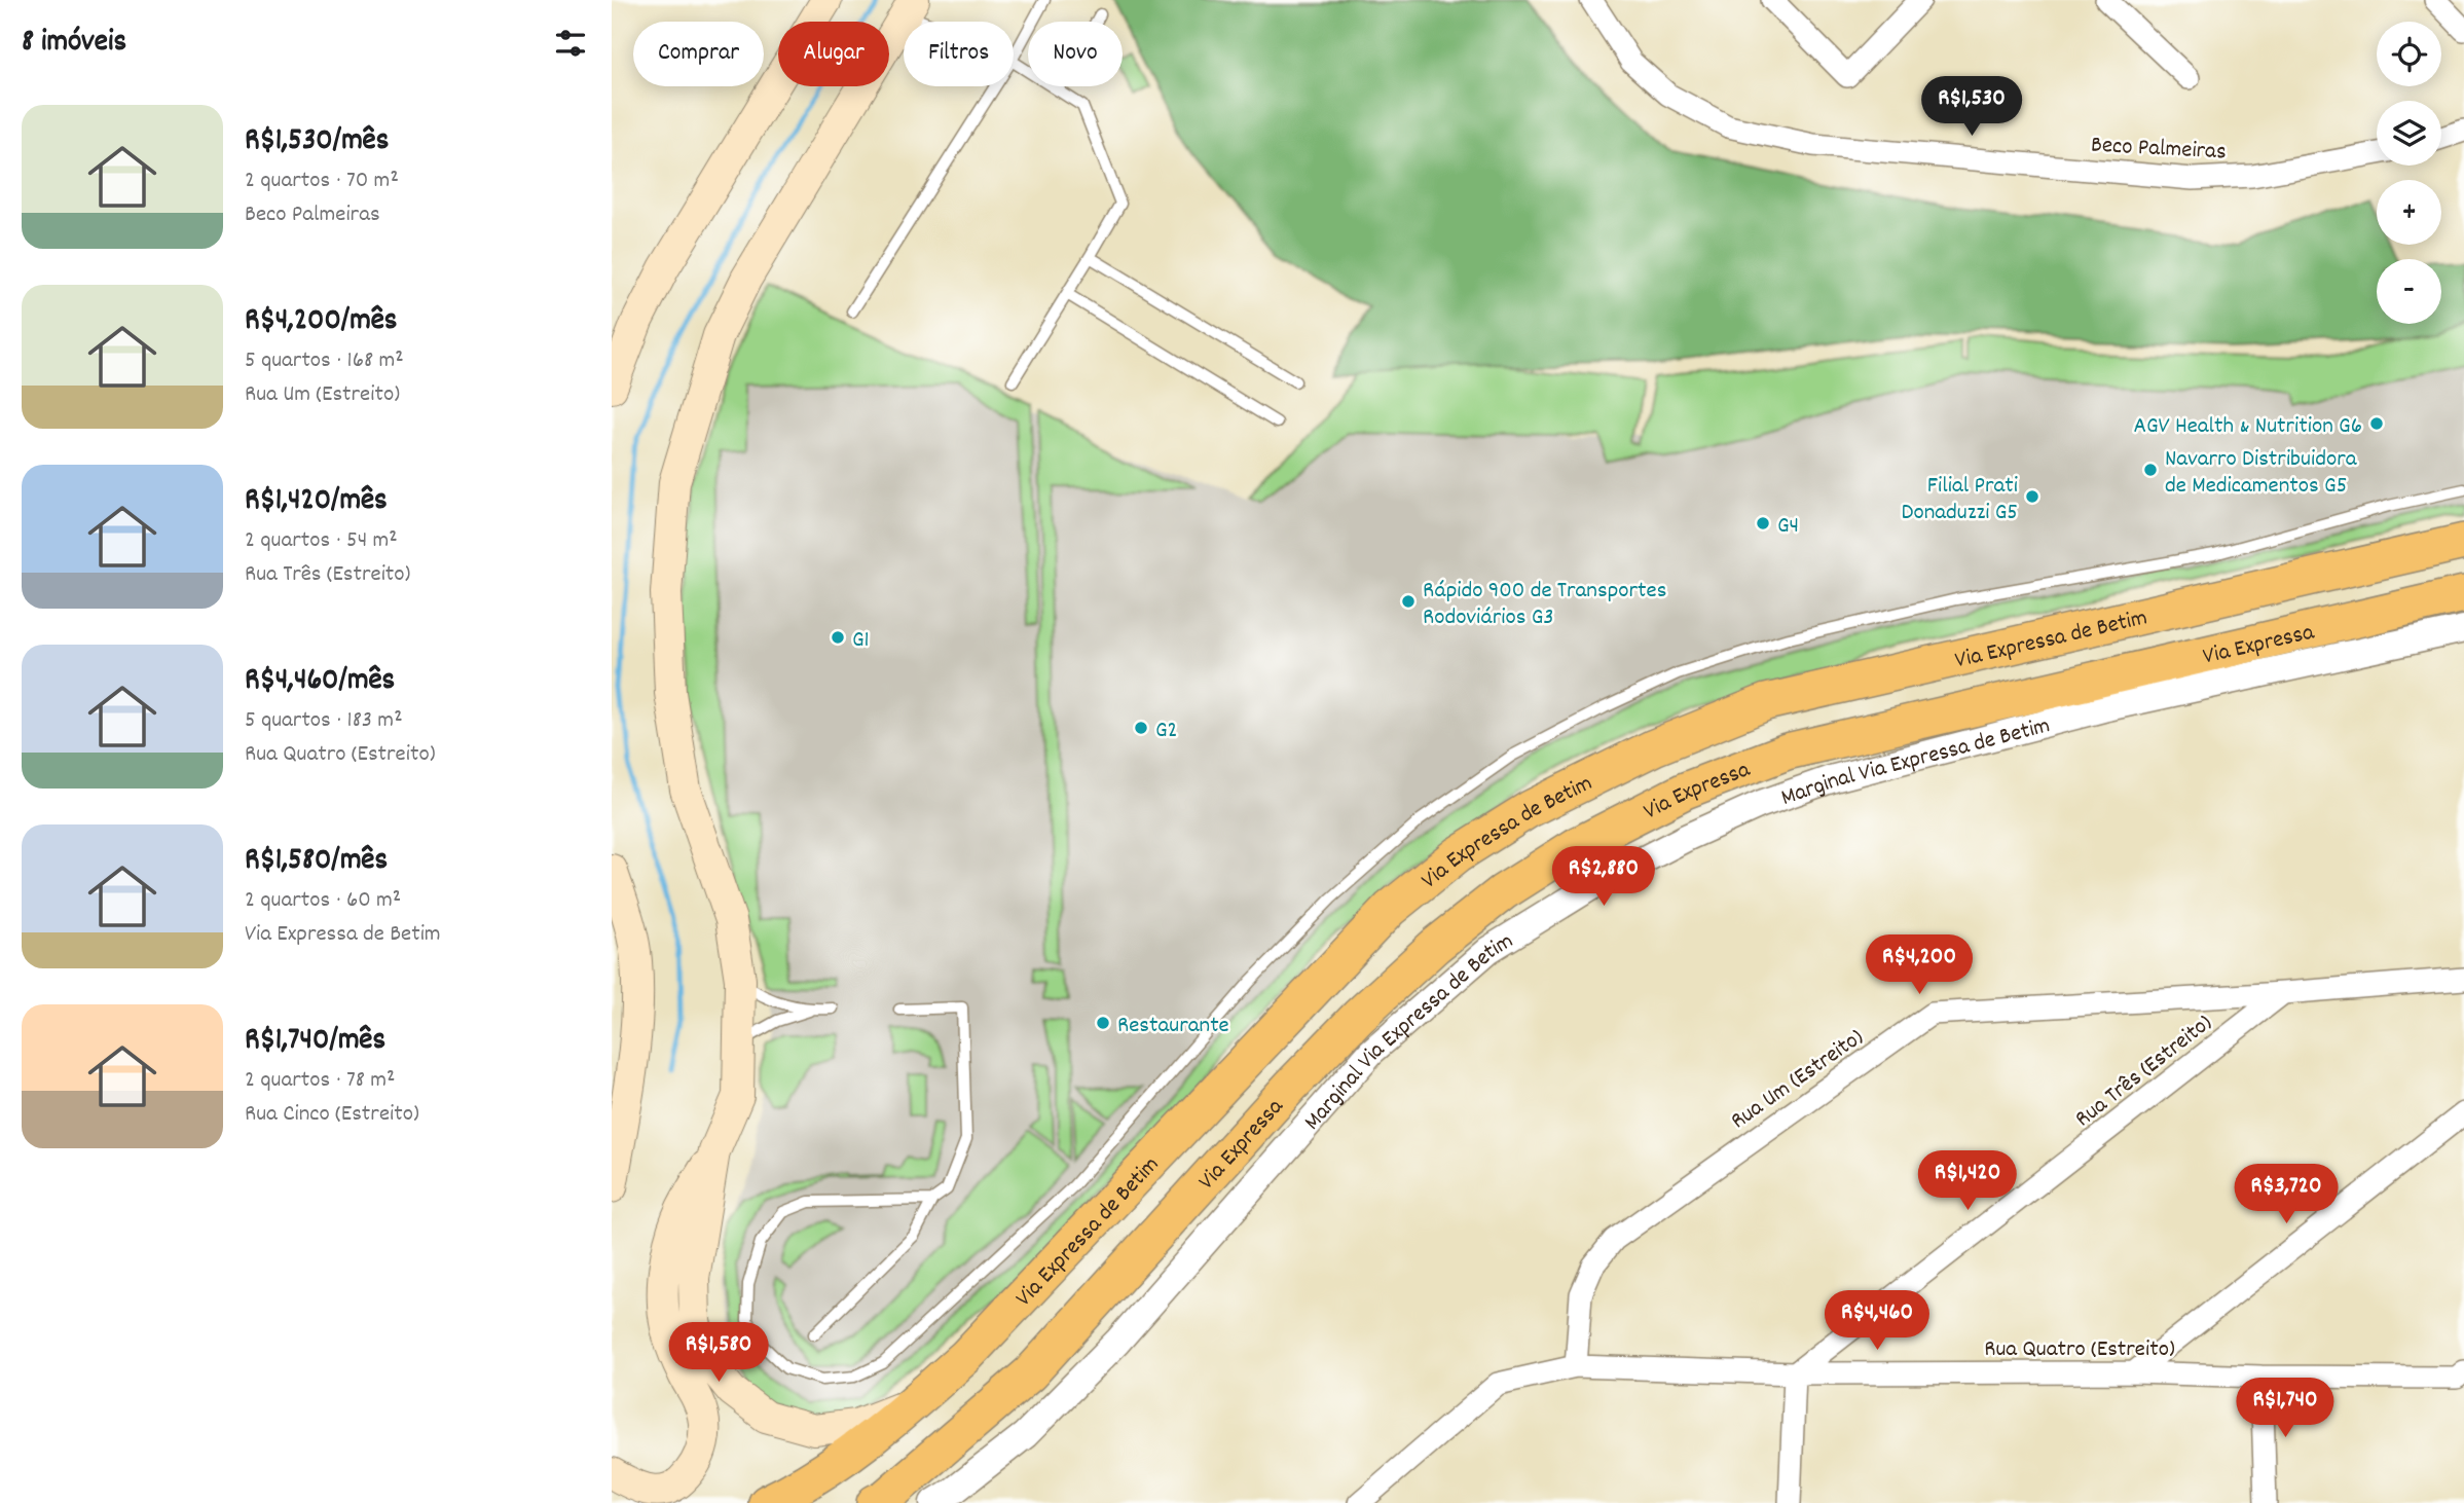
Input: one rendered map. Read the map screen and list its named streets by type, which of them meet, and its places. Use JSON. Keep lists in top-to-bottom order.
{
  "streets": {
    "highway": ["Via Expressa de Betim", "Via Expressa"],
    "street": [
      "Beco Palmeiras",
      "Marginal Via Expressa de Betim",
      "Rua Três (Estreito)",
      "Rua Um (Estreito)",
      "Rua Quatro (Estreito)"
    ]
  },
  "crossings": [
    ["Rua Três (Estreito)", "Rua Um (Estreito)"],
    ["Rua Três (Estreito)", "Rua Quatro (Estreito)"],
    ["Rua Um (Estreito)", "Rua Quatro (Estreito)"]
  ],
  "places": [
    "AGV Health & Nutrition G6",
    "Navarro Distribuidora de Medicamentos G5",
    "Filial Prati Donaduzzi G5",
    "G4",
    "Rápido 900 de Transportes Rodoviários G3",
    "G1",
    "G2",
    "Restaurante"
  ],
  "page": {
    "heading": "8 imóveis",
    "map_buttons": ["+", "−"],
    "chip": [
      "Comprar",
      "Alugar",
      "Filtros",
      "Novo"
    ],
    "price": [
      "R$1,530",
      "R$2,880",
      "R$4,200",
      "R$1,420",
      "R$3,720",
      "R$4,460",
      "R$1,580",
      "R$1,740"
    ],
    "list": [
      {
        "name": "R$1,530/mês",
        "note": "2 quartos · 70 m² · Beco Palmeiras"
      },
      {
        "name": "R$4,200/mês",
        "note": "5 quartos · 168 m² · Rua Um (Estreito)"
      },
      {
        "name": "R$1,420/mês",
        "note": "2 quartos · 54 m² · Rua Três (Estreito)"
      },
      {
        "name": "R$4,460/mês",
        "note": "5 quartos · 183 m² · Rua Quatro (Estreito)"
      },
      {
        "name": "R$1,580/mês",
        "note": "2 quartos · 60 m² · Via Expressa de Betim"
      },
      {
        "name": "R$1,740/mês",
        "note": "2 quartos · 78 m² · Rua Cinco (Estreito)"
      }
    ]
  }
}
